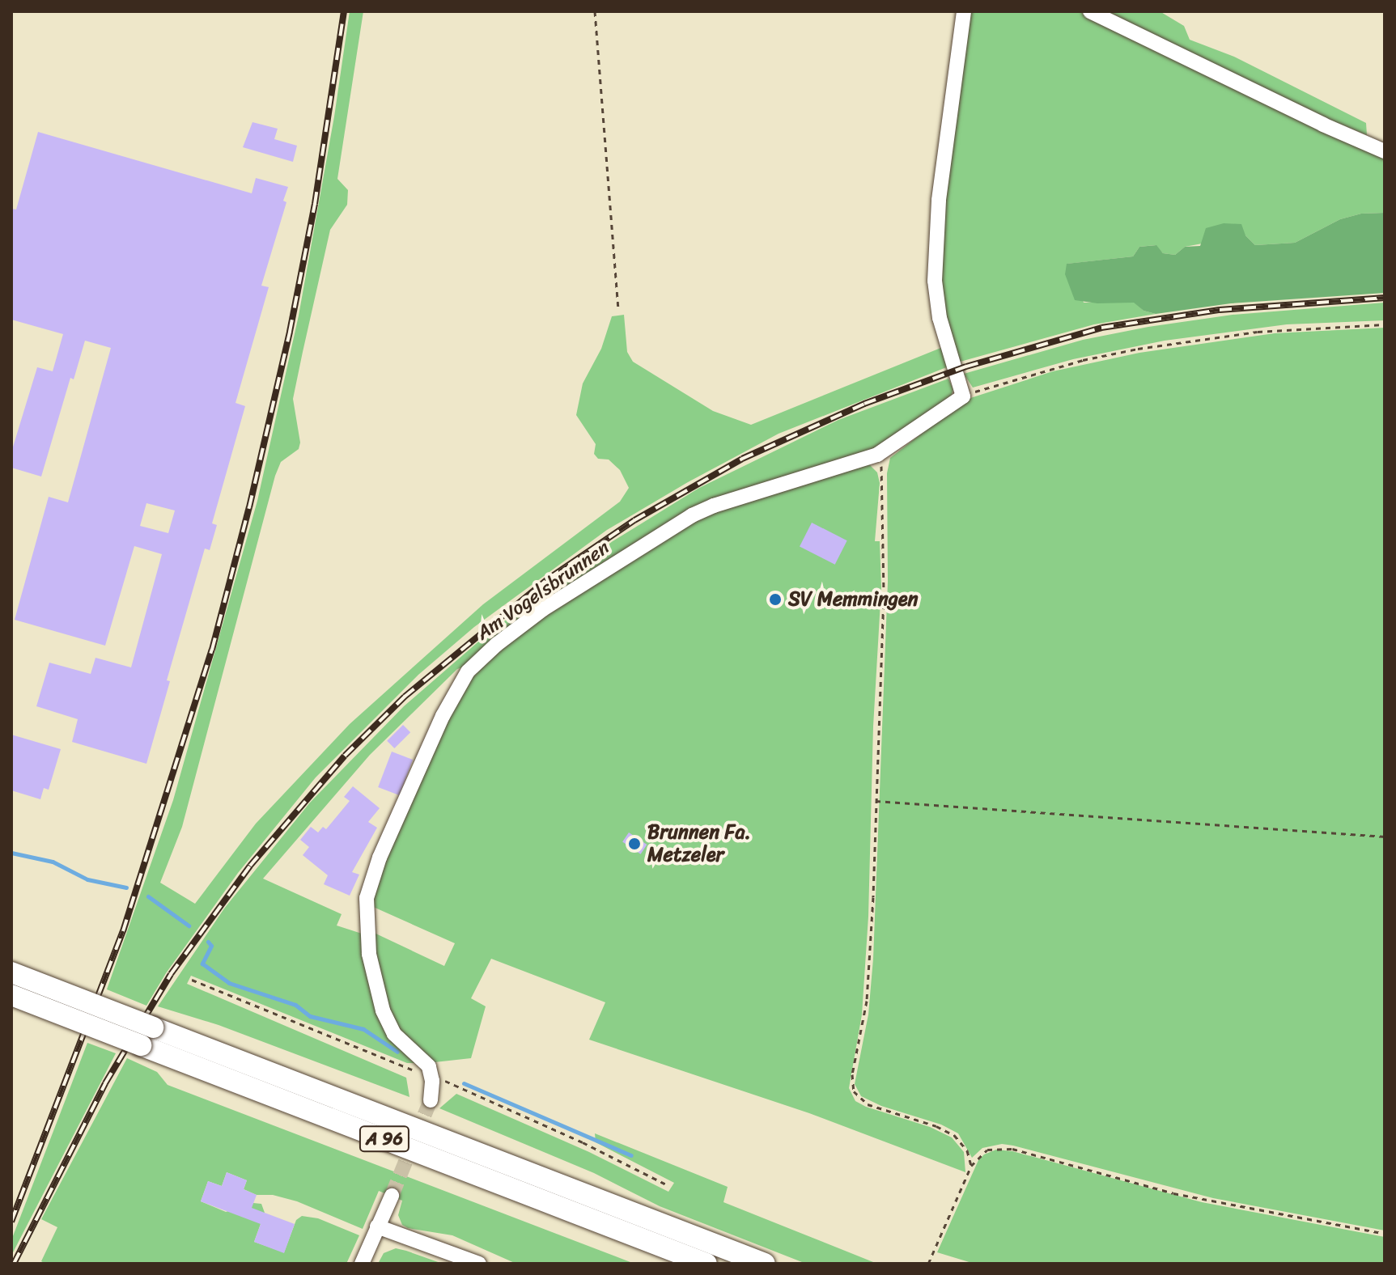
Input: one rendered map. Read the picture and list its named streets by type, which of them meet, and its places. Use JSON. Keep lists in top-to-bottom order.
{
  "streets": {
    "highway": ["A 96"],
    "street": ["Am Vogelsbrunnen"]
  },
  "places": ["SV Memmingen", "Brunnen Fa. Metzeler"]
}
